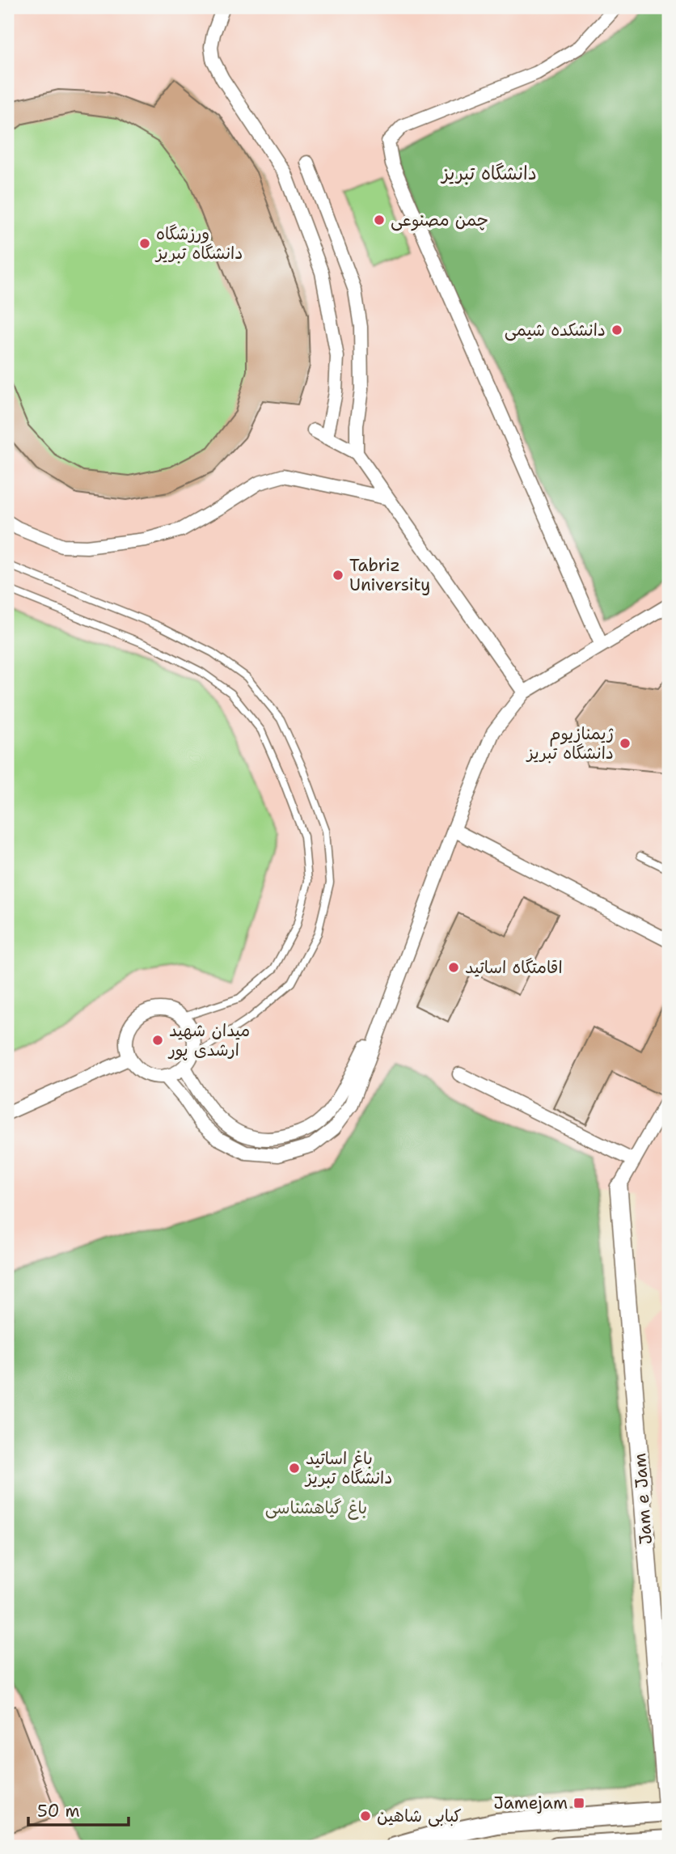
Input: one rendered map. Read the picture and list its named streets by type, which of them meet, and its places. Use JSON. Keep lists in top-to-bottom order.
{
  "streets": {
    "street": ["Jam e Jam"]
  },
  "districts": ["دانشگاه تبریز"],
  "parks": ["باغ گیاهشناسی"],
  "places": {
    "other": [
      "چمن مصنوعی",
      "ورزشگاه دانشگاه تبریز",
      "دانشکده شیمی",
      "Tabriz University",
      "ژیمنازیوم دانشگاه تبریز",
      "اقامتگاه اساتید",
      "میدان شهید ارشدی پور",
      "باغ اساتید دانشگاه تبریز",
      "کبابی شاهین"
    ],
    "transit": ["Jamejam"]
  },
  "scale_bar": "50 m"
}
